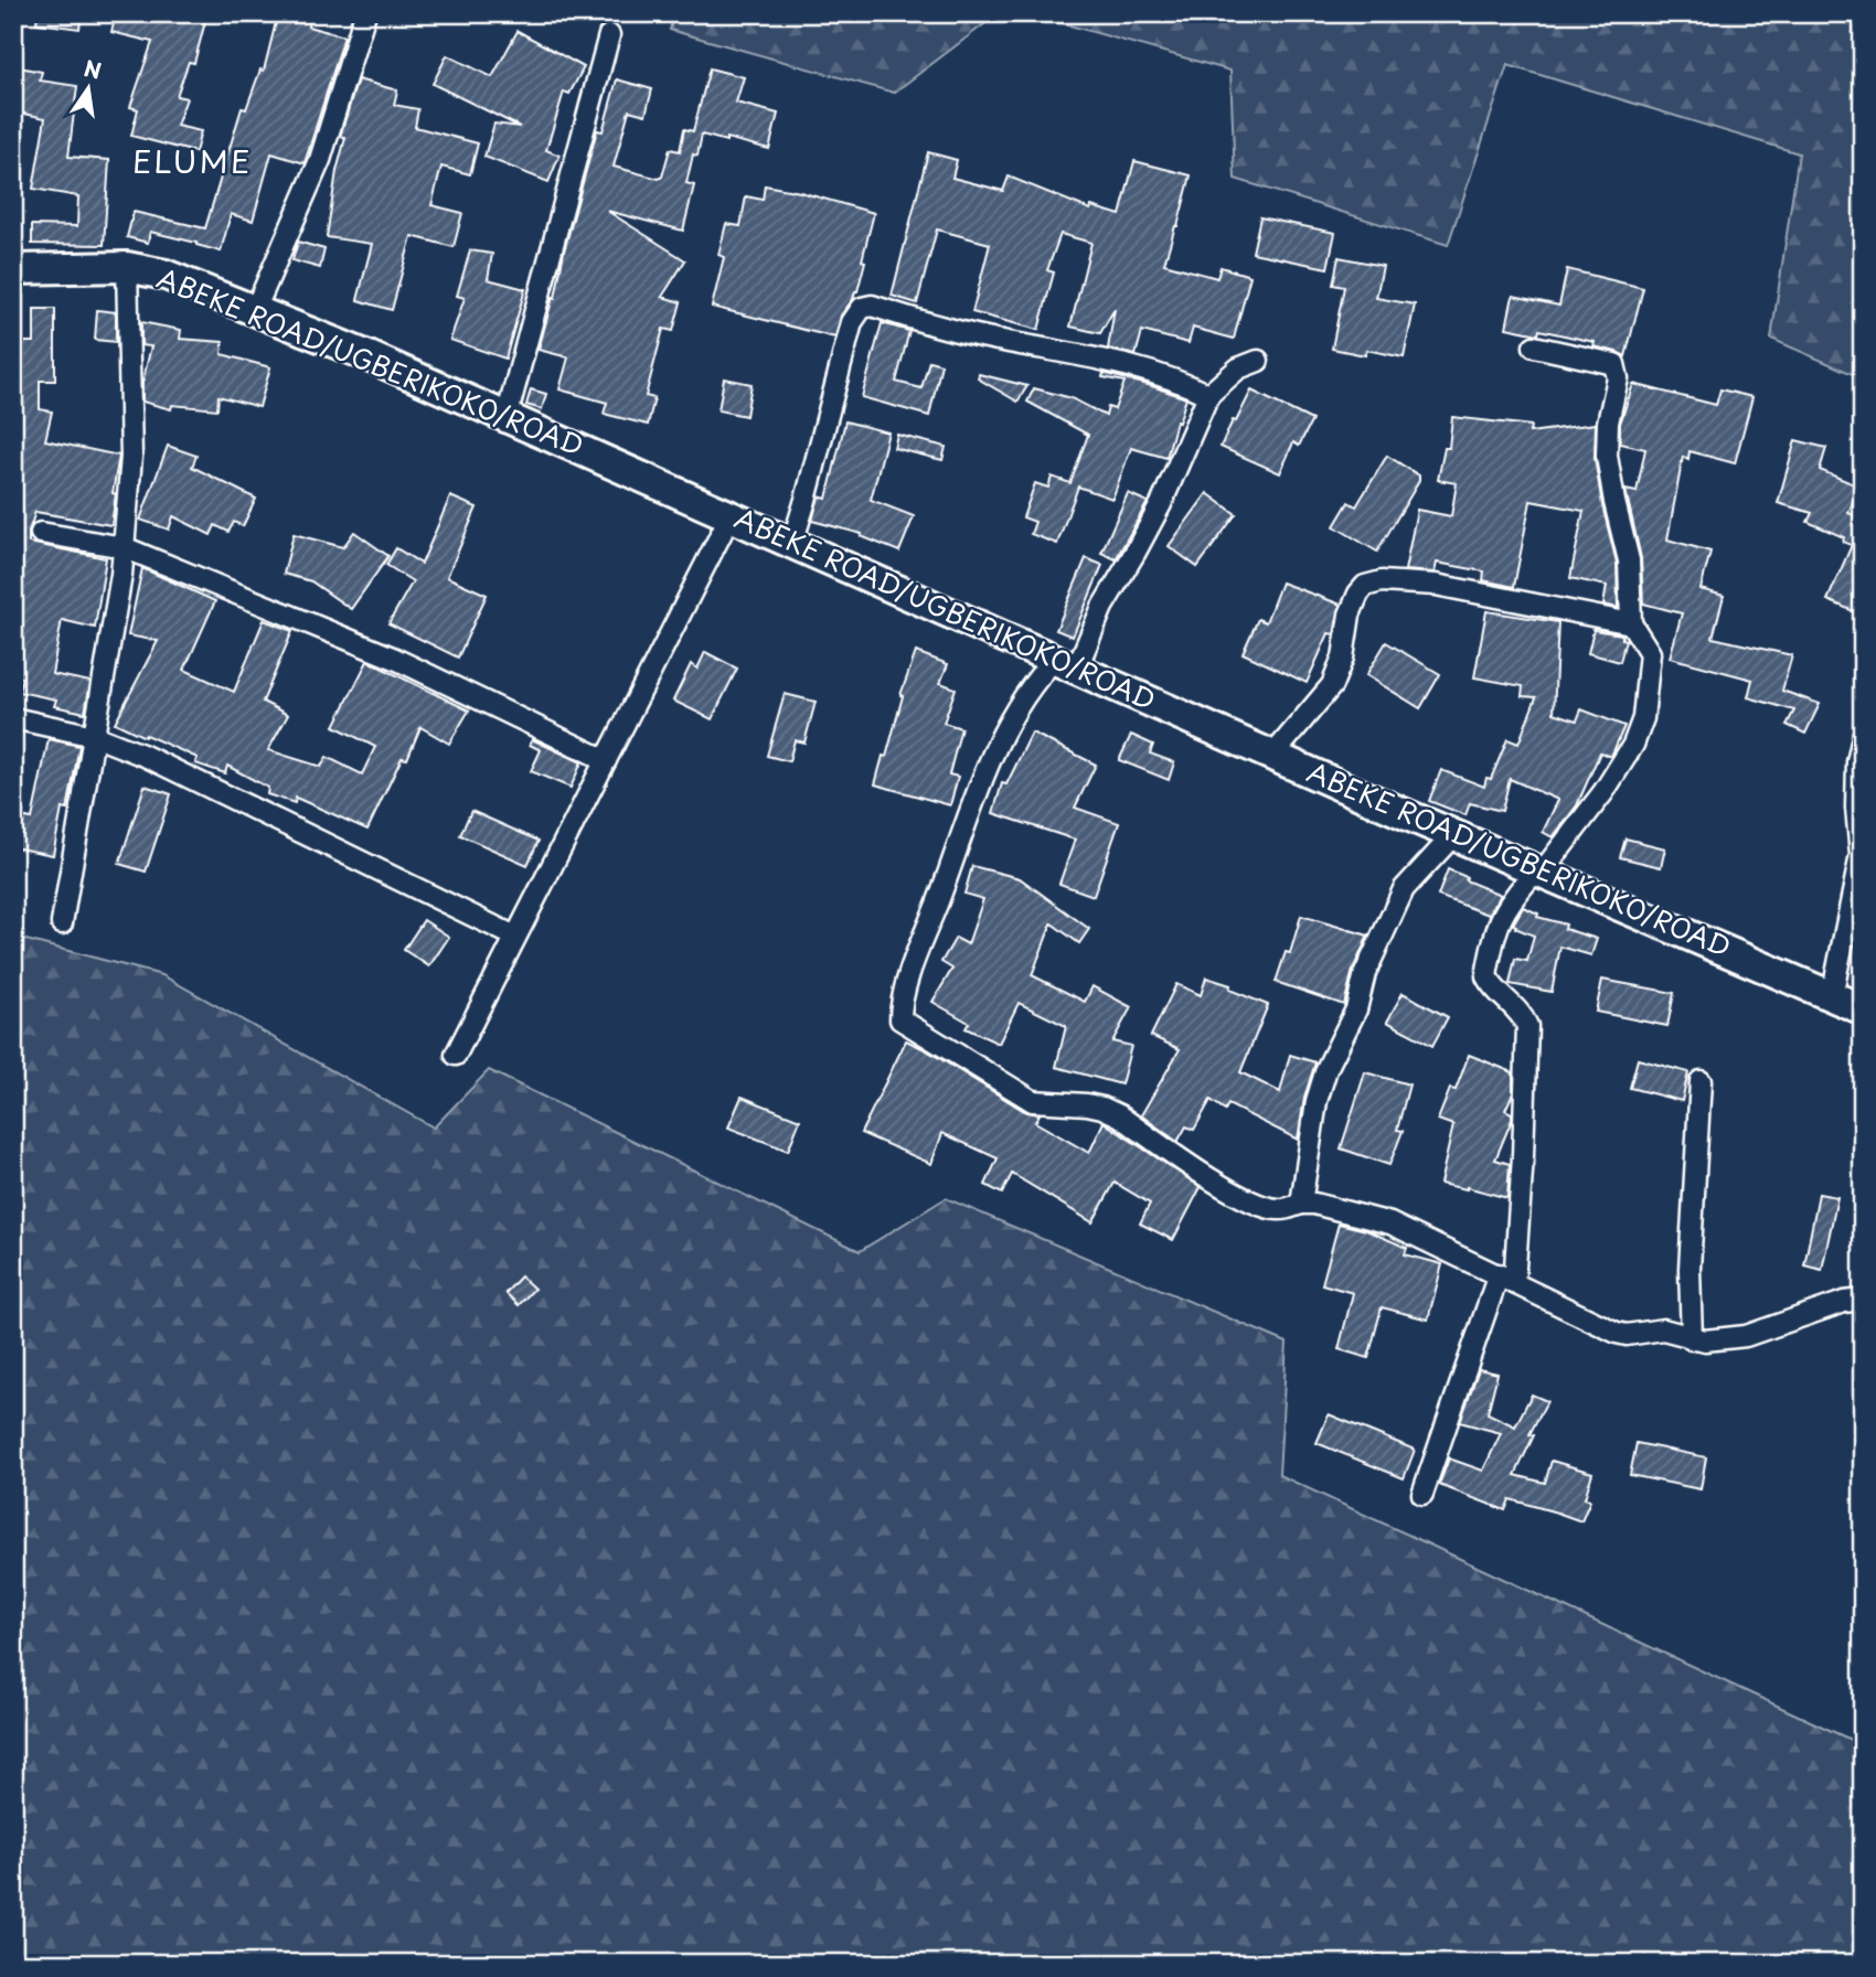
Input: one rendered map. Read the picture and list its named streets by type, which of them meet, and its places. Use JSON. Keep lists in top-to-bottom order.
{
  "streets": {
    "street": ["ABEKE ROAD/UGBERIKOKO/ROAD"]
  },
  "districts": ["ELUME"],
  "north": "top"
}
